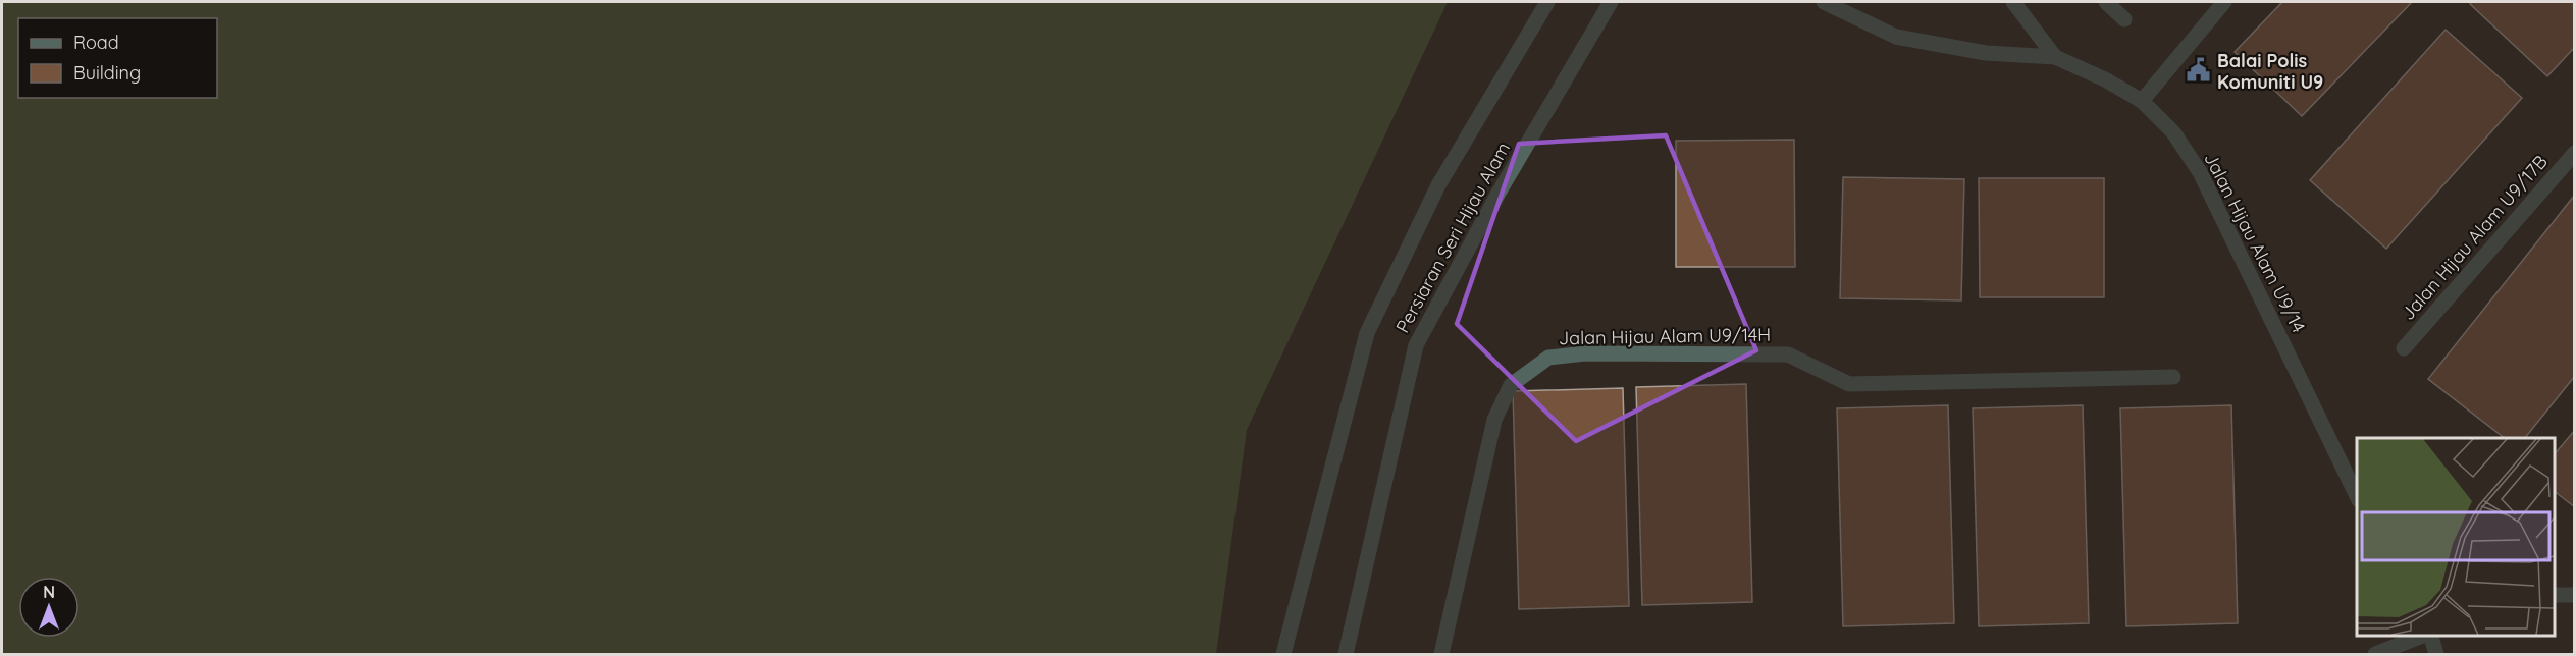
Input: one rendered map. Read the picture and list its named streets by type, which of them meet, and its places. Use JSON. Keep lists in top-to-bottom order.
{
  "streets": {
    "street": [
      "Persiaran Seri Hijau Alam",
      "Jalan Hijau Alam U9/17B",
      "Jalan Hijau Alam U9/14",
      "Jalan Hijau Alam U9/14H"
    ]
  },
  "places": {
    "public building": ["Balai Polis Komuniti U9"]
  },
  "legend": ["Road", "Building"],
  "north": "top"
}
